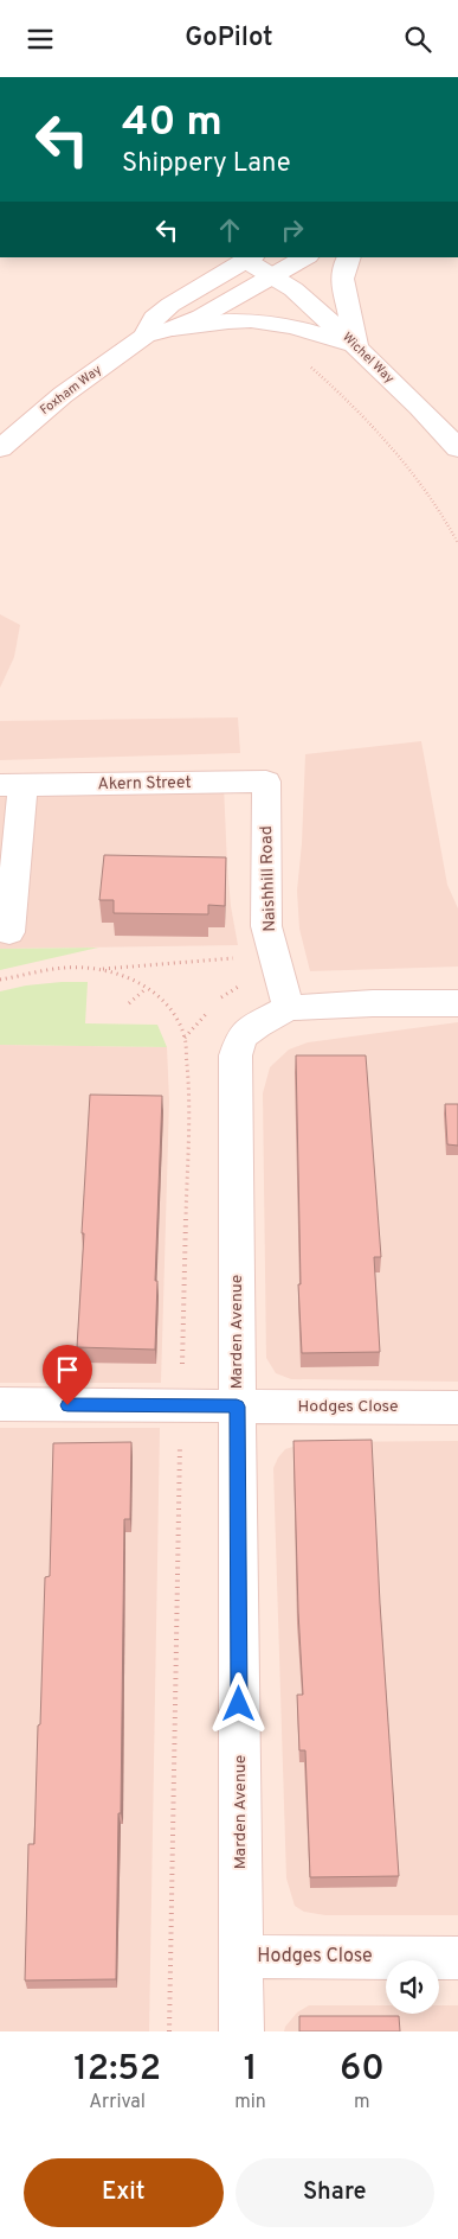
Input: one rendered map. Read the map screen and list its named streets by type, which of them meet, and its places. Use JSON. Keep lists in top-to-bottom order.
{
  "streets": {
    "street": [
      "Wichel Way",
      "Foxham Way",
      "Akern Street",
      "Naishhill Road",
      "Marden Avenue",
      "Hodges Close"
    ]
  },
  "crossings": [
    ["Wichel Way", "Foxham Way"],
    ["Akern Street", "Naishhill Road"],
    ["Naishhill Road", "Marden Avenue"],
    ["Marden Avenue", "Hodges Close"]
  ],
  "page": {
    "header": "GoPilot",
    "turn": ["40 m", "Shippery Lane"],
    "eta": [
      "12:52",
      "Arrival",
      "1",
      "min",
      "60",
      "m"
    ],
    "buttons": ["Exit", "Share"]
  }
}
